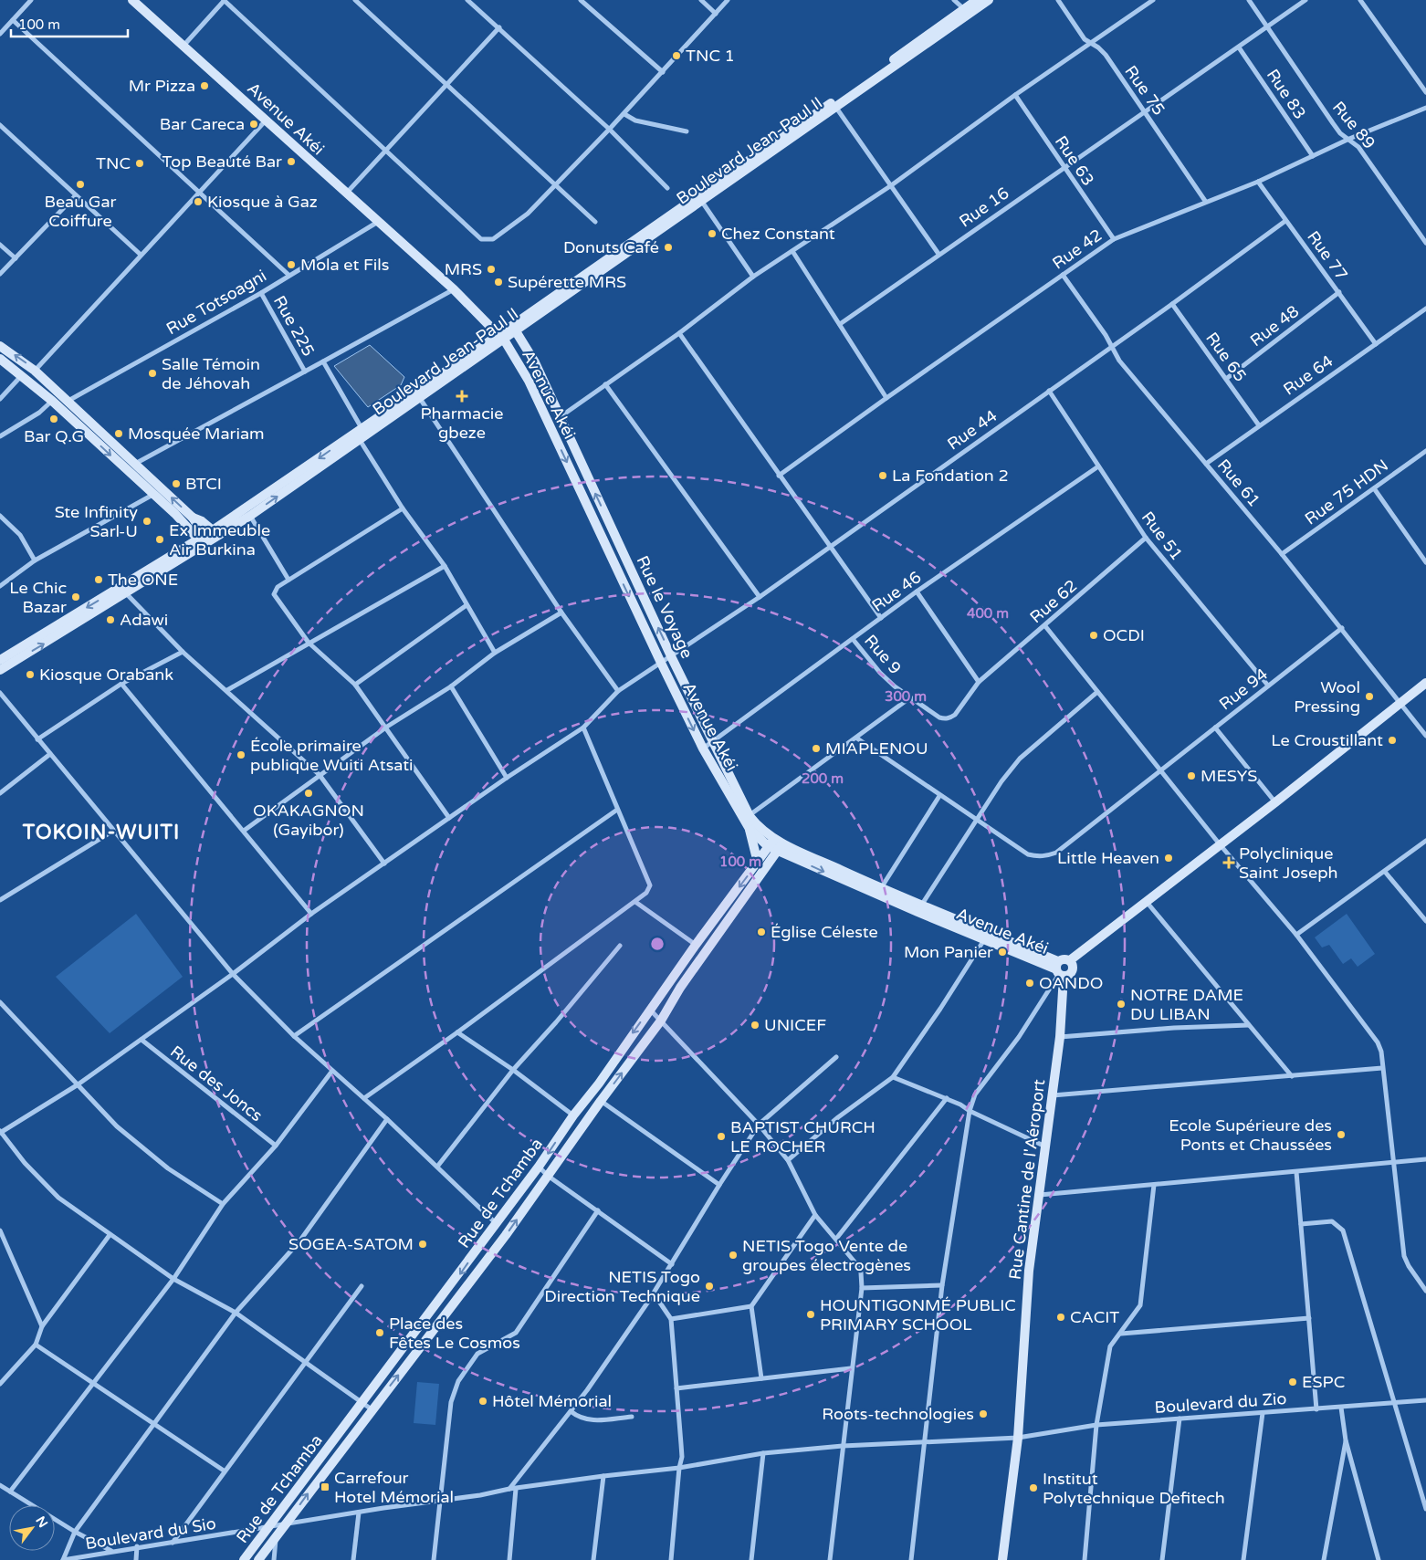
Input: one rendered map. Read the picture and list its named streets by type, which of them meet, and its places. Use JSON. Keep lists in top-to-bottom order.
{
  "streets": {
    "main road": [
      "Avenue Akéi",
      "Boulevard Jean-Paul II",
      "Rue le Voyage",
      "Rue Cantine de l'Aéroport",
      "Rue de Tchamba"
    ],
    "street": [
      "Rue 75",
      "Rue 83",
      "Rue 89",
      "Rue 63",
      "Rue 16",
      "Rue 42",
      "Rue 77",
      "Rue Totsoagni",
      "Rue 225",
      "Rue 48",
      "Rue 65",
      "Rue 64",
      "Rue 44",
      "Rue 61",
      "Rue 75 HDN",
      "Rue 51",
      "Rue 46",
      "Rue 62",
      "Rue 9",
      "Rue 94",
      "Rue des Joncs",
      "Boulevard du Zio",
      "Boulevard du Sio"
    ]
  },
  "crossings": [
    ["Rue 75", "Rue 16"],
    ["Rue 75", "Rue 42"],
    ["Rue 83", "Rue 16"],
    ["Rue 83", "Rue 42"],
    ["Avenue Akéi", "Boulevard Jean-Paul II"],
    ["Avenue Akéi", "Rue Totsoagni"],
    ["Avenue Akéi", "Rue 44"],
    ["Avenue Akéi", "Rue 46"],
    ["Avenue Akéi", "Rue le Voyage"],
    ["Avenue Akéi", "Rue de Tchamba"],
    ["Rue 89", "Rue 16"],
    ["Rue 89", "Rue 42"],
    ["Boulevard Jean-Paul II", "Rue le Voyage"],
    ["Rue 63", "Rue 16"],
    ["Rue 63", "Rue 42"],
    ["Rue 42", "Rue 77"],
    ["Rue 42", "Rue 61"],
    ["Rue 77", "Rue 48"],
    ["Rue 77", "Rue 64"],
    ["Rue 77", "Rue 44"],
    ["Rue Totsoagni", "Rue 225"],
    ["Rue 48", "Rue 65"],
    ["Rue 65", "Rue 64"],
    ["Rue 65", "Rue 44"],
    ["Rue 64", "Rue 61"],
    ["Rue 44", "Rue 61"],
    ["Rue 44", "Rue 51"],
    ["Rue 44", "Rue le Voyage"],
    ["Rue 44", "Rue des Joncs"],
    ["Rue 61", "Rue 75 HDN"],
    ["Rue 61", "Rue 94"],
    ["Rue 51", "Rue 46"],
    ["Rue 51", "Rue 62"],
    ["Rue 51", "Rue 94"],
    ["Rue 46", "Rue le Voyage"],
    ["Rue 46", "Rue 9"],
    ["Rue 62", "Rue 9"],
    ["Rue le Voyage", "Rue Cantine de l'Aéroport"],
    ["Rue le Voyage", "Rue de Tchamba"],
    ["Rue Cantine de l'Aéroport", "Boulevard du Zio"],
    ["Rue de Tchamba", "Boulevard du Sio"],
    ["Boulevard du Zio", "Boulevard du Sio"]
  ],
  "one_way": ["Avenue Akéi"],
  "districts": ["TOKOIN-WUITI"],
  "places": {
    "other": [
      "TNC 1",
      "Mr Pizza",
      "Bar Careca",
      "Top Beauté Bar",
      "TNC",
      "Beau Gar Coiffure",
      "Kiosque à Gaz",
      "Chez Constant",
      "Donuts Café",
      "Mola et Fils",
      "MRS",
      "Supérette MRS",
      "Salle Témoin de Jéhovah",
      "Bar Q.G",
      "Mosquée Mariam",
      "La Fondation 2",
      "BTCI",
      "Ste Infinity Sarl-U",
      "Ex Immeuble Air Burkina",
      "The ONE",
      "Le Chic Bazar",
      "Adawi",
      "OCDI",
      "Kiosque Orabank",
      "Wool Pressing",
      "Le Croustillant",
      "MIAPLENOU",
      "École primaire publique Wuiti Atsati",
      "MESYS",
      "OKAKAGNON (Gayibor)",
      "Little Heaven",
      "Église Céleste",
      "Mon Panier",
      "OANDO",
      "NOTRE DAME DU LIBAN",
      "UNICEF",
      "Ecole Supérieure des Ponts et Chaussées",
      "BAPTIST CHURCH LE ROCHER",
      "SOGEA-SATOM",
      "NETIS Togo Vente de groupes électrogènes",
      "NETIS Togo Direction Technique",
      "HOUNTIGONMÉ PUBLIC PRIMARY SCHOOL",
      "CACIT",
      "Place des Fêtes Le Cosmos",
      "ESPC",
      "Hôtel Mémorial",
      "Roots-technologies",
      "Institut Polytechnique Defitech"
    ],
    "health": ["Pharmacie gbeze", "Polyclinique Saint Joseph"],
    "transit": ["Carrefour Hotel Mémorial"]
  },
  "scale_bar": "100 m",
  "north": "top right",
  "rings": [
    "400 m",
    "300 m",
    "200 m",
    "100 m"
  ]
}
